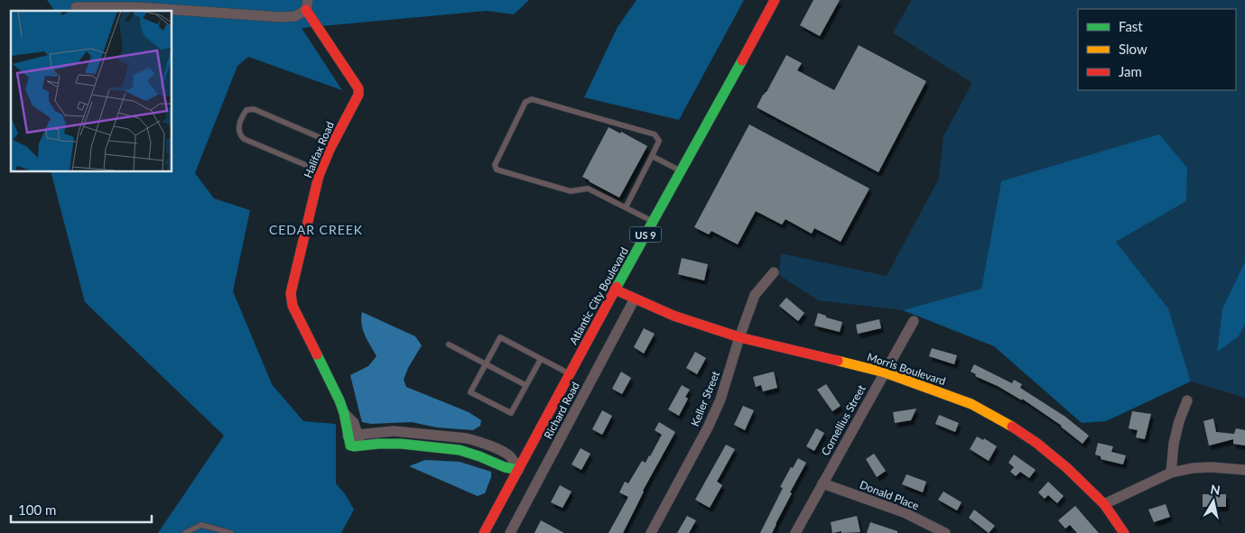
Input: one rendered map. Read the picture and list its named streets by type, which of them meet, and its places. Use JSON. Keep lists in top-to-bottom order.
{
  "streets": {
    "main road": [
      "Halifax Road",
      "US 9",
      "Atlantic City Boulevard",
      "Morris Boulevard"
    ],
    "street": [
      "Keller Street",
      "Richard Road",
      "Cornellius Street",
      "Donald Place"
    ]
  },
  "crossings": [
    ["Atlantic City Boulevard", "Morris Boulevard"],
    ["Morris Boulevard", "Keller Street"],
    ["Morris Boulevard", "Richard Road"],
    ["Morris Boulevard", "Cornellius Street"],
    ["Cornellius Street", "Donald Place"]
  ],
  "districts": ["CEDAR CREEK"],
  "legend": ["Fast", "Slow", "Jam"],
  "scale_bar": "100 m",
  "north": "top"
}
